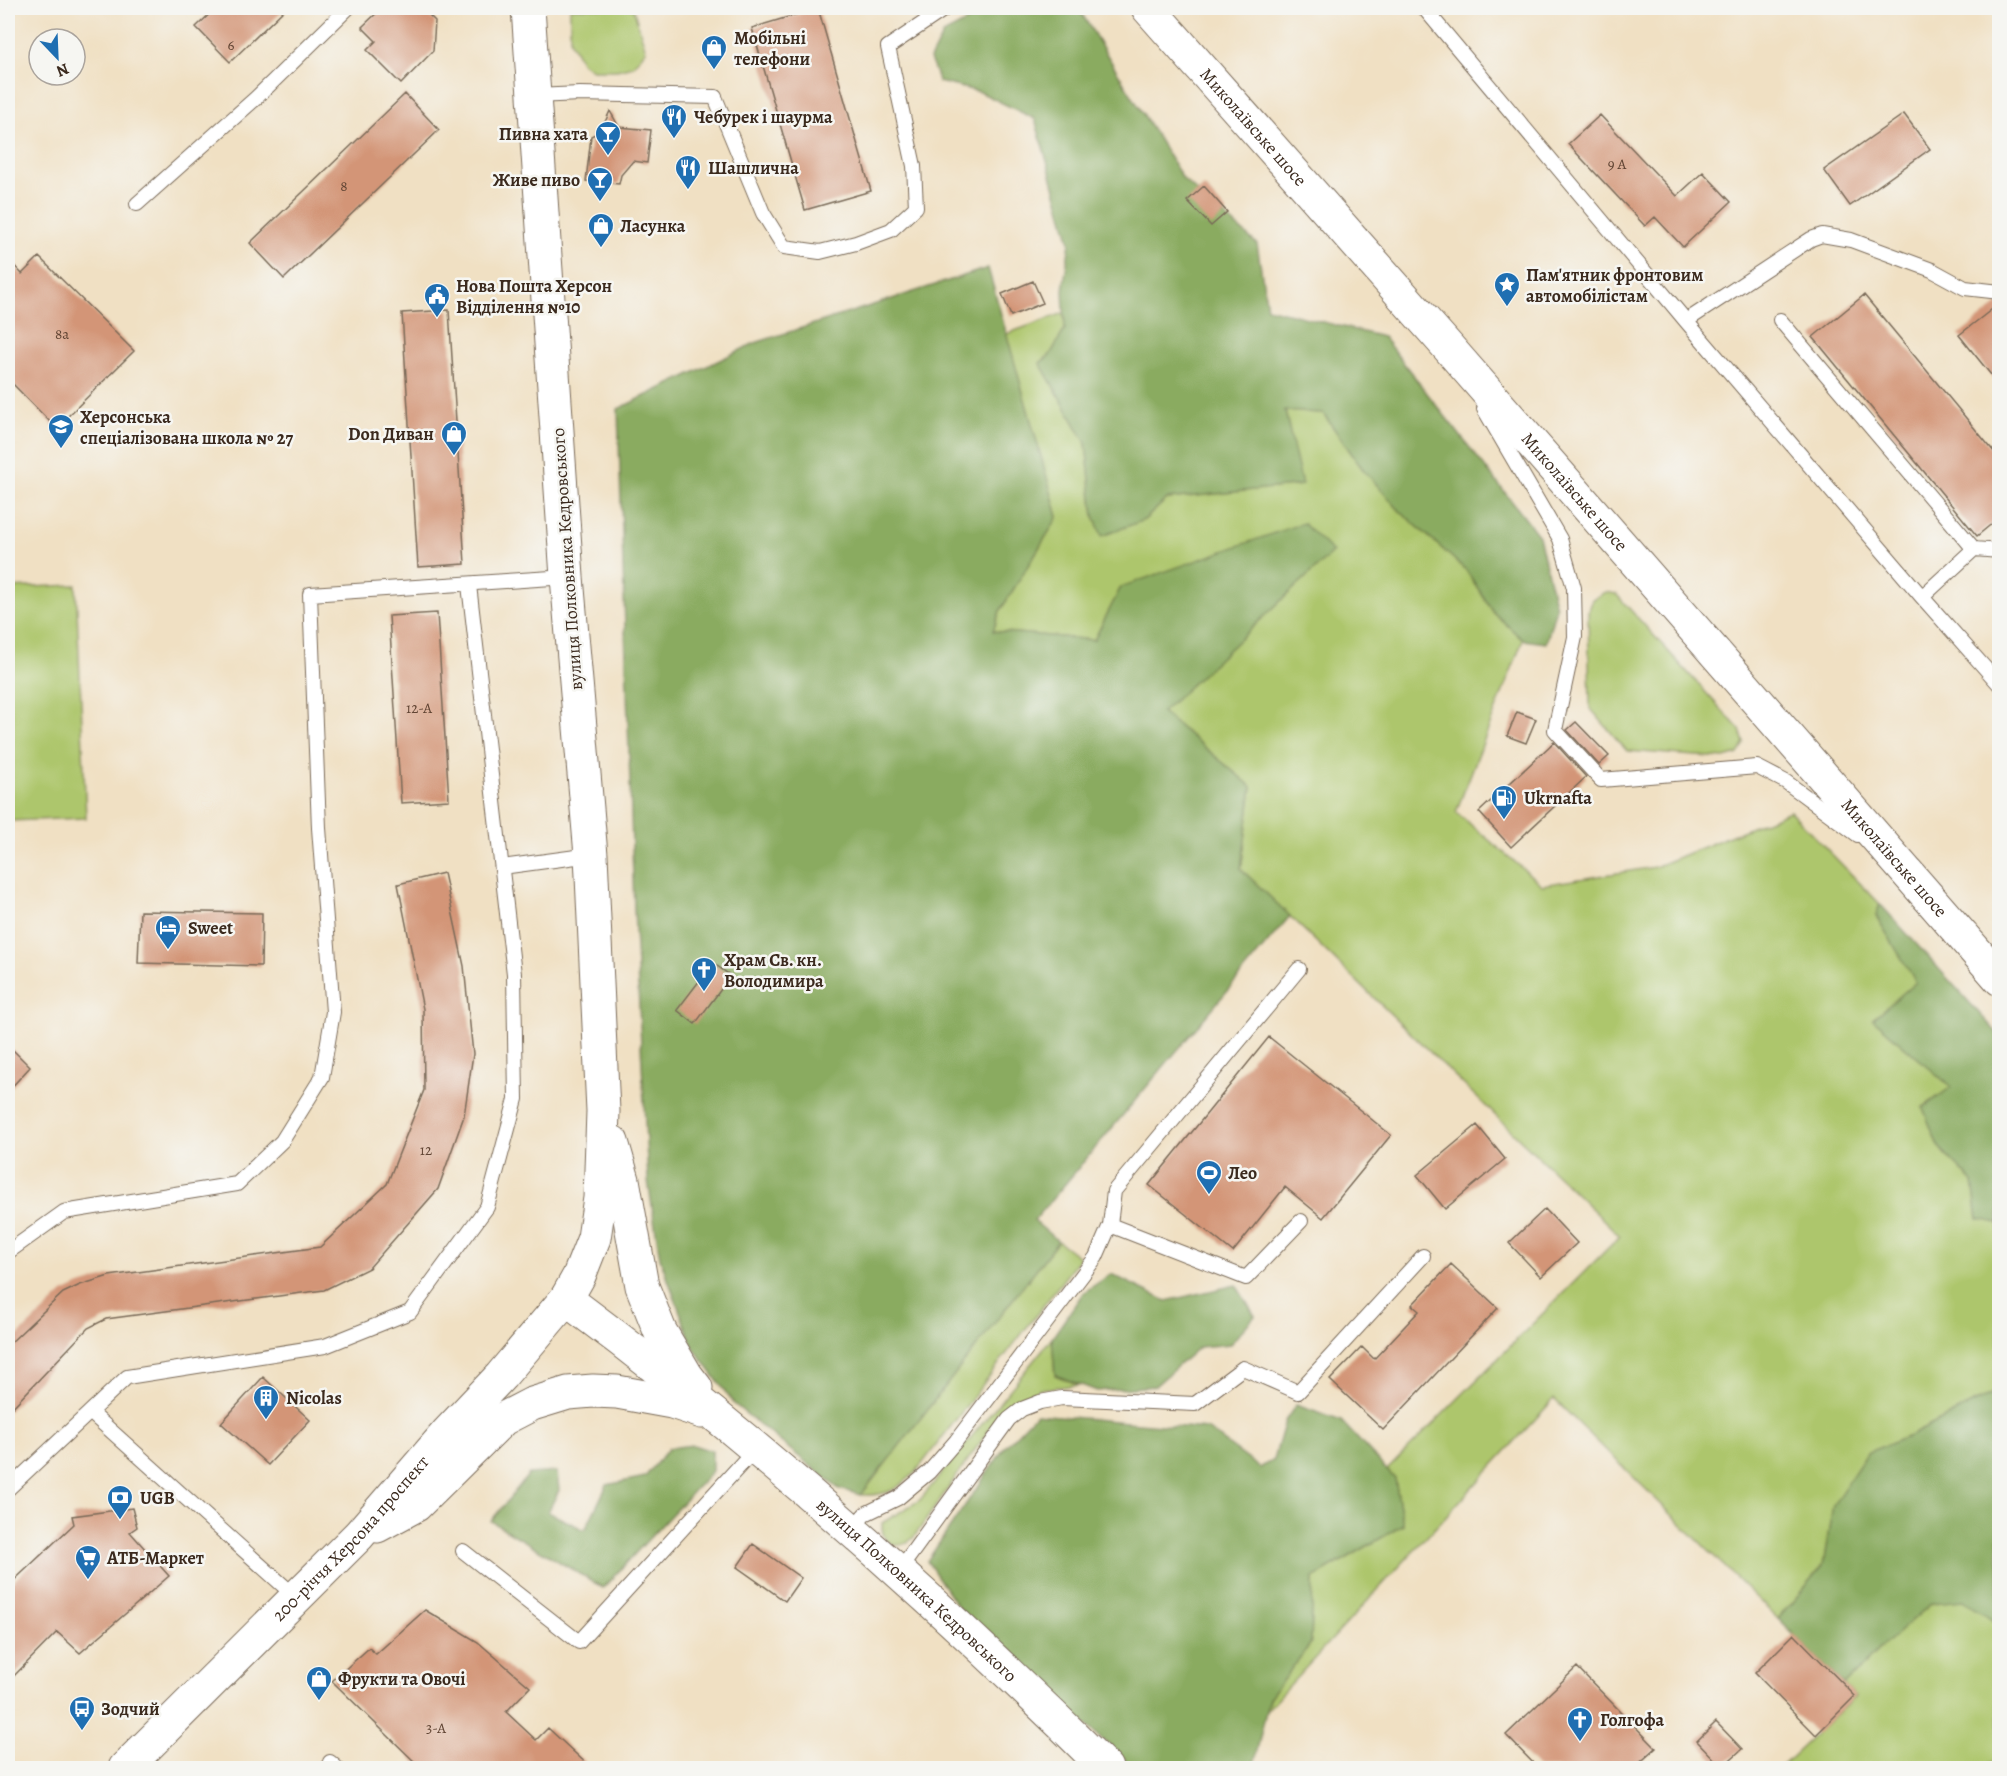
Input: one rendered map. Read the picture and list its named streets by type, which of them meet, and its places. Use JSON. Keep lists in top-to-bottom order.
{
  "streets": {
    "street": ["Миколаївське шосе", "вулиця Полковника Кедровського", "200-річчя Херсона проспект"]
  },
  "crossings": [
    ["вулиця Полковника Кедровського", "200-річчя Херсона проспект"]
  ],
  "places": {
    "shop": [
      "Мобільні телефони",
      "Ласунка",
      "Don Диван",
      "Фрукти та Овочі"
    ],
    "restaurant": ["Чебурек і шаурма", "Шашлична"],
    "bar": ["Пивна хата", "Живе пиво"],
    "place": ["Пам'ятник фронтовим автомобілістам"],
    "public building": ["Нова Пошта Херсон Відділення №10"],
    "school or university": ["Херсонська спеціалізована школа № 27"],
    "fuel station": ["Ukrnafta"],
    "hotel": ["Sweet"],
    "church": ["Храм Св. кн. Володимира", "Голгофа"],
    "sports": ["Лео"],
    "building": ["Nicolas"],
    "bank": ["UGB"],
    "supermarket": ["АТБ-Маркет"],
    "bus stop": ["Зодчий"]
  },
  "house_numbers": [
    "6",
    "9 А",
    "8",
    "8а",
    "12-А",
    "12",
    "3-А"
  ],
  "north": "bottom right"
}
